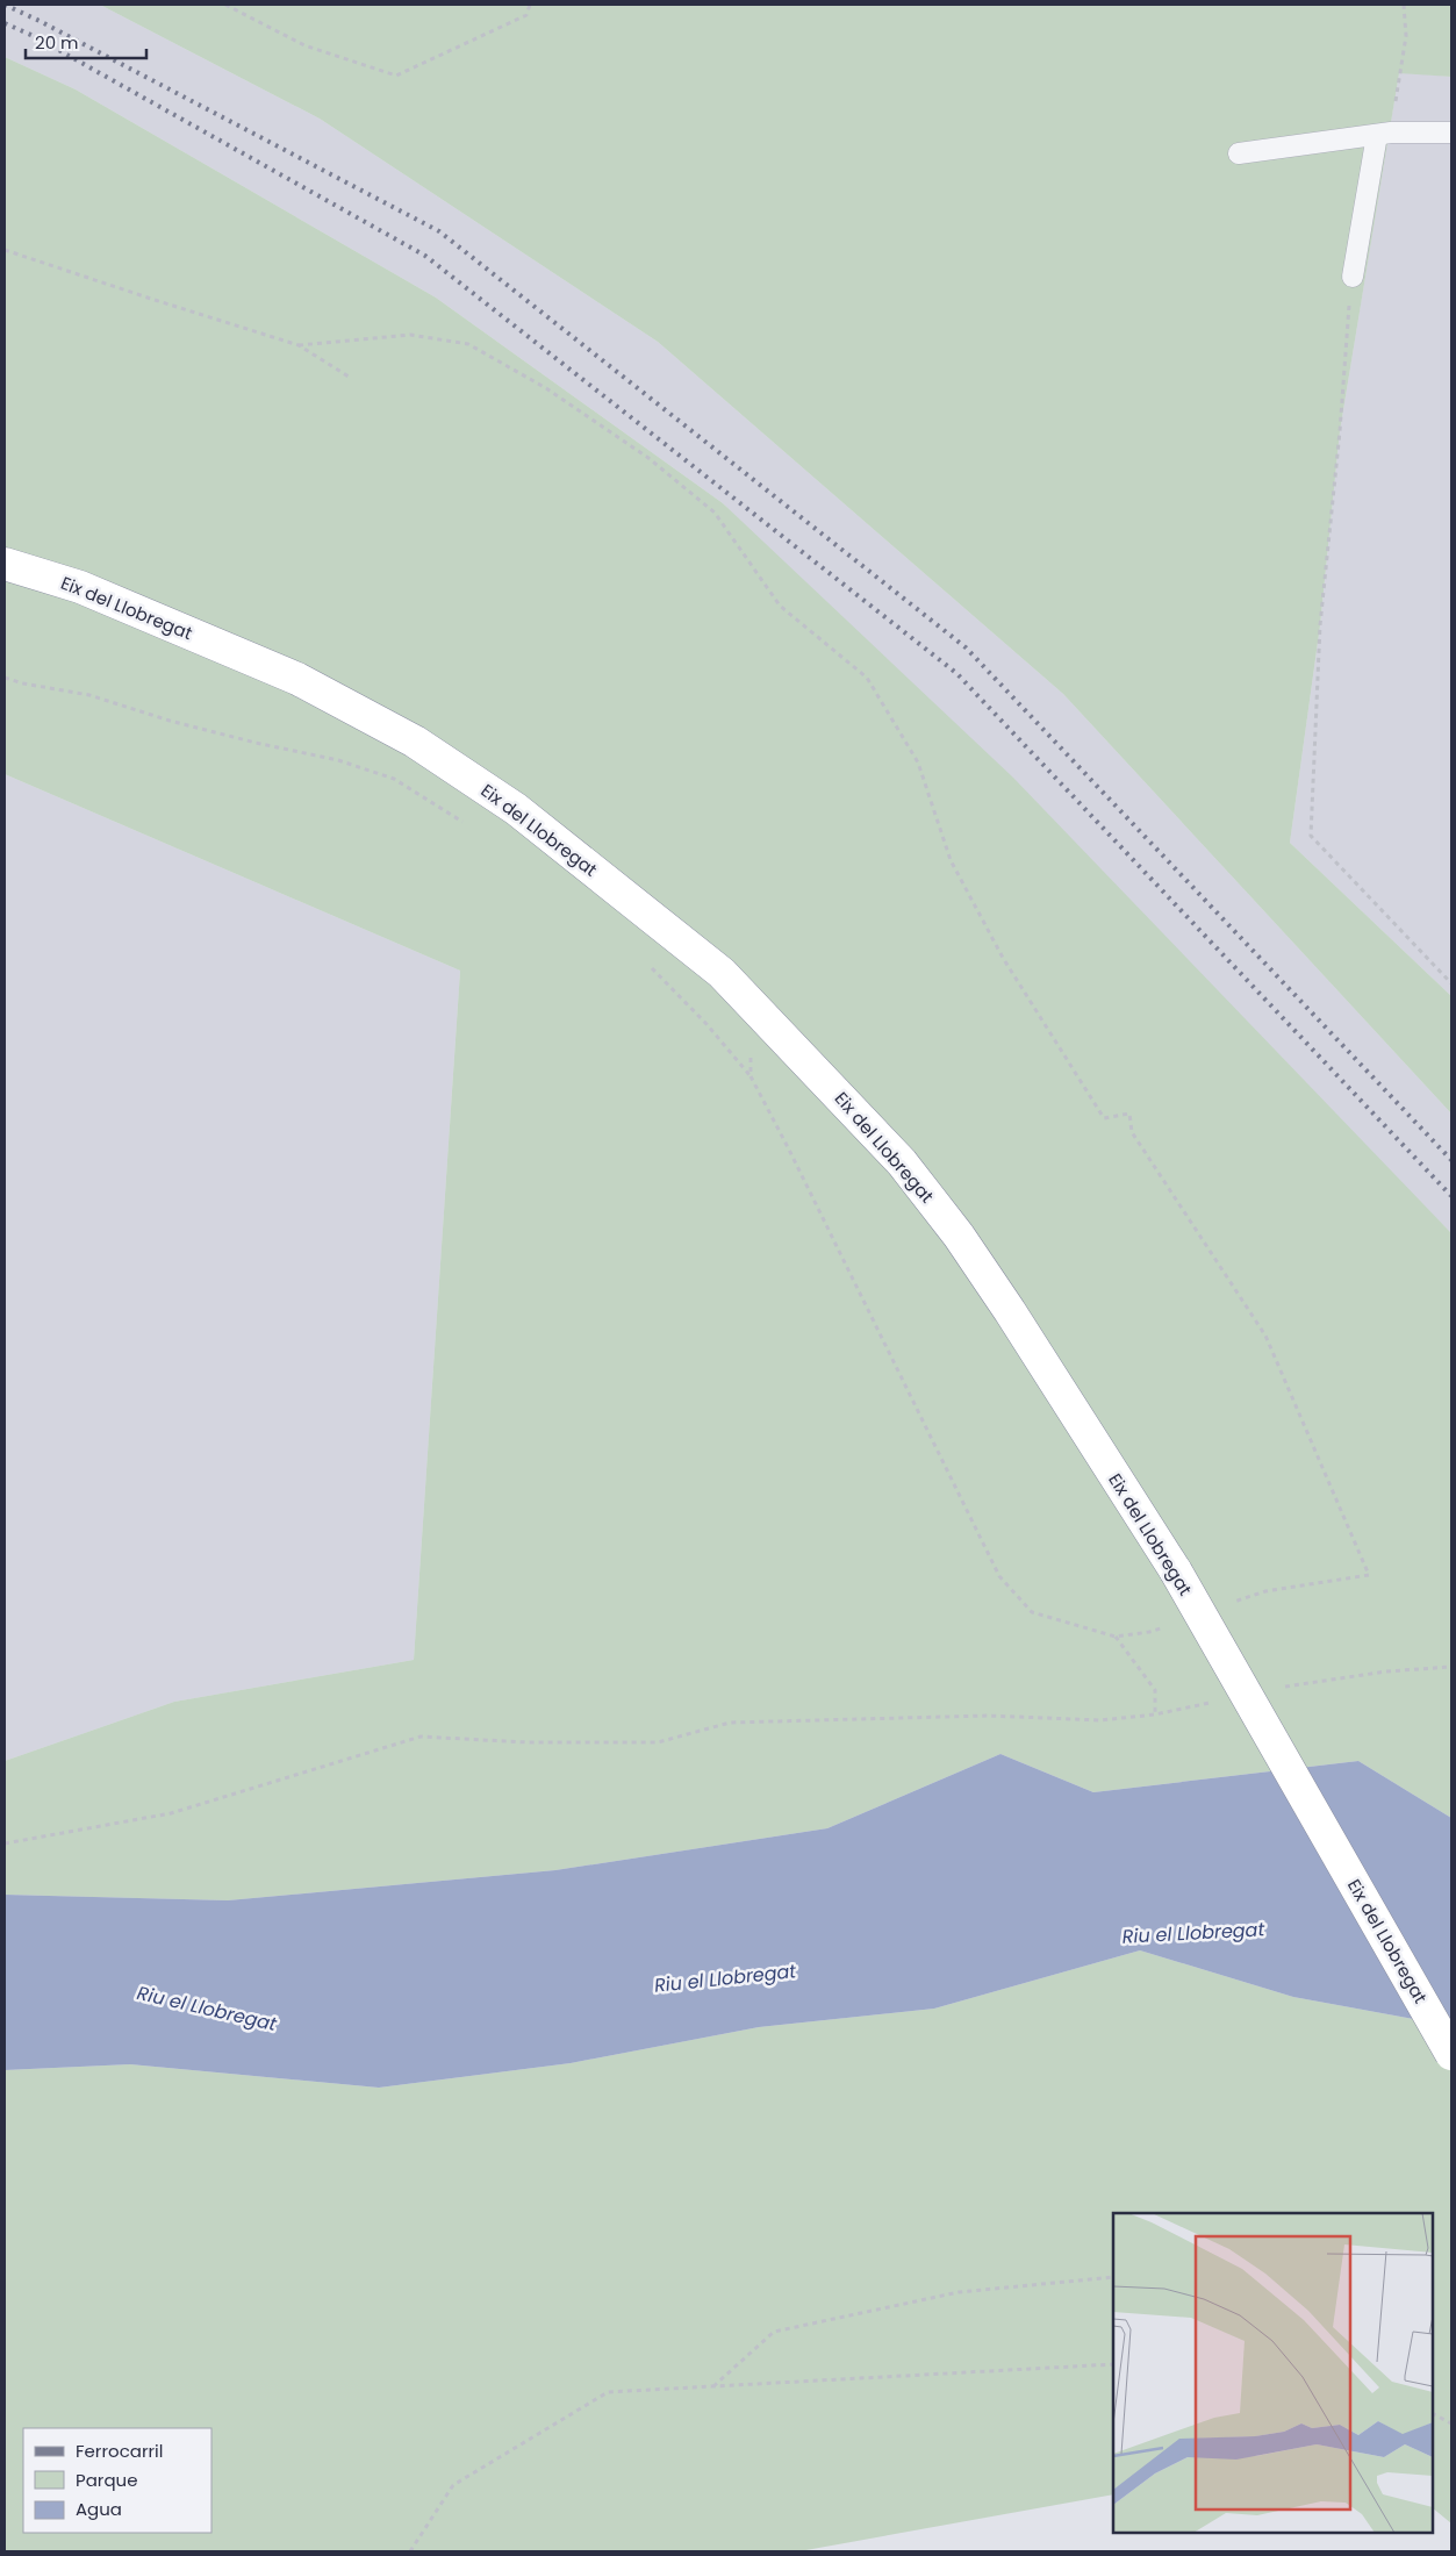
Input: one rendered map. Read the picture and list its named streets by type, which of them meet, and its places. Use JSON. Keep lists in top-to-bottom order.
{
  "streets": {
    "highway": ["Eix del Llobregat"]
  },
  "water": ["Riu el Llobregat"],
  "legend": ["Ferrocarril", "Parque", "Agua"],
  "scale_bar": "20 m"
}
